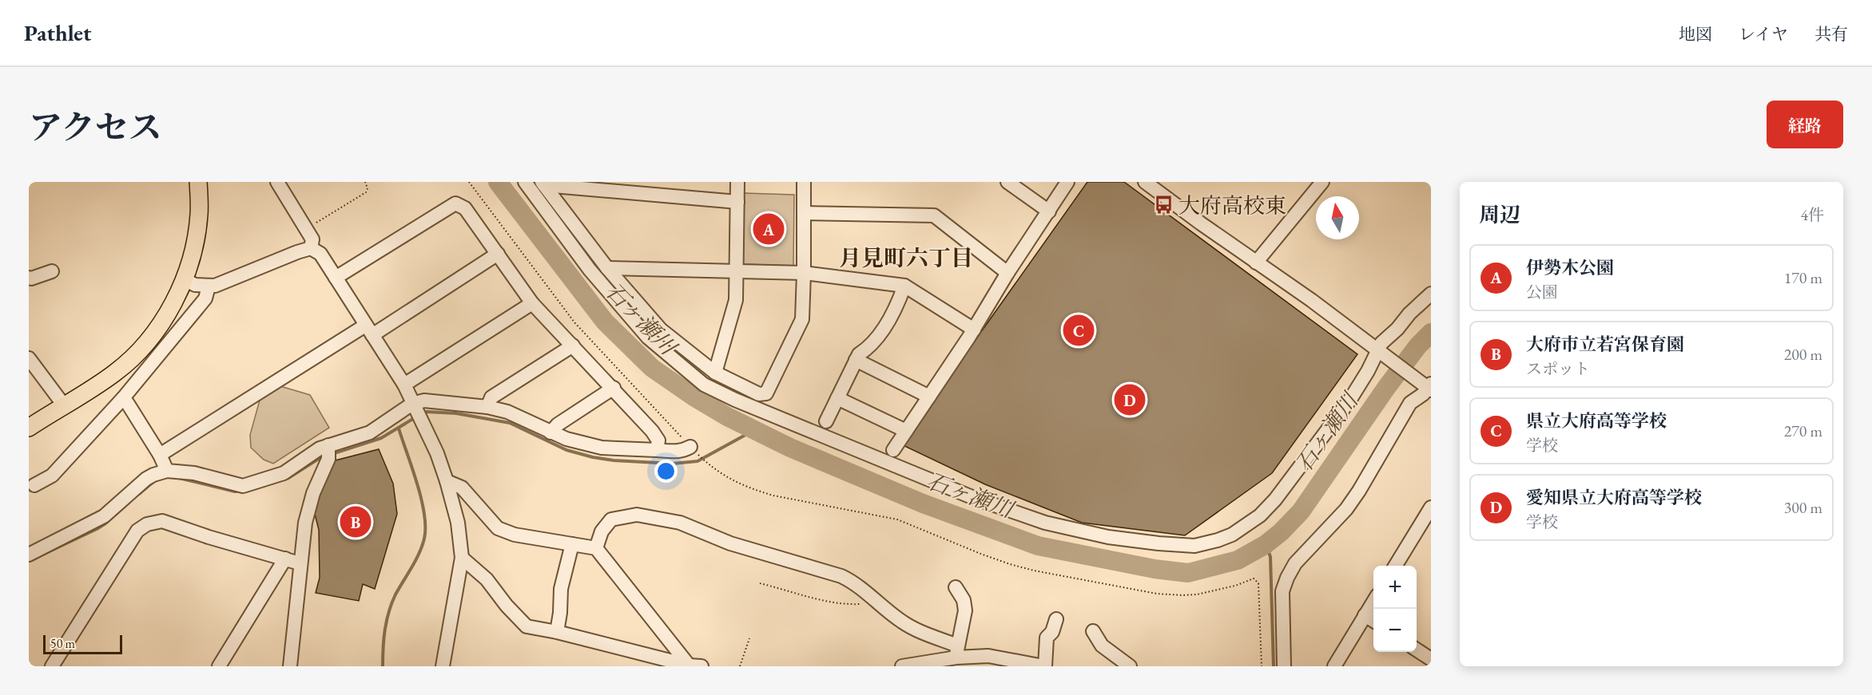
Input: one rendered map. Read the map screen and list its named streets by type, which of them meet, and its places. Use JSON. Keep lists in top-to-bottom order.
{
  "districts": ["月見町六丁目"],
  "water": ["石ヶ瀬川"],
  "places": {
    "bus stop": ["大府高校東"]
  },
  "scale_bar": "50 m",
  "north": "top",
  "page": {
    "header": "Pathlet",
    "nav": ["地図", "レイヤ", "共有"],
    "title": "アクセス",
    "buttons": "経路",
    "heading": ["周辺", "4件"],
    "pins": [
      "A",
      "C",
      "D",
      "B"
    ],
    "list": [
      {
        "mark": "A",
        "name": "伊勢木公園",
        "note": "公園",
        "value": "170 m"
      },
      {
        "mark": "B",
        "name": "大府市立若宮保育園",
        "note": "スポット",
        "value": "200 m"
      },
      {
        "mark": "C",
        "name": "県立大府高等学校",
        "note": "学校",
        "value": "270 m"
      },
      {
        "mark": "D",
        "name": "愛知県立大府高等学校",
        "note": "学校",
        "value": "300 m"
      }
    ],
    "map_buttons": ["+", "−"],
    "scale": "50 m"
  }
}
